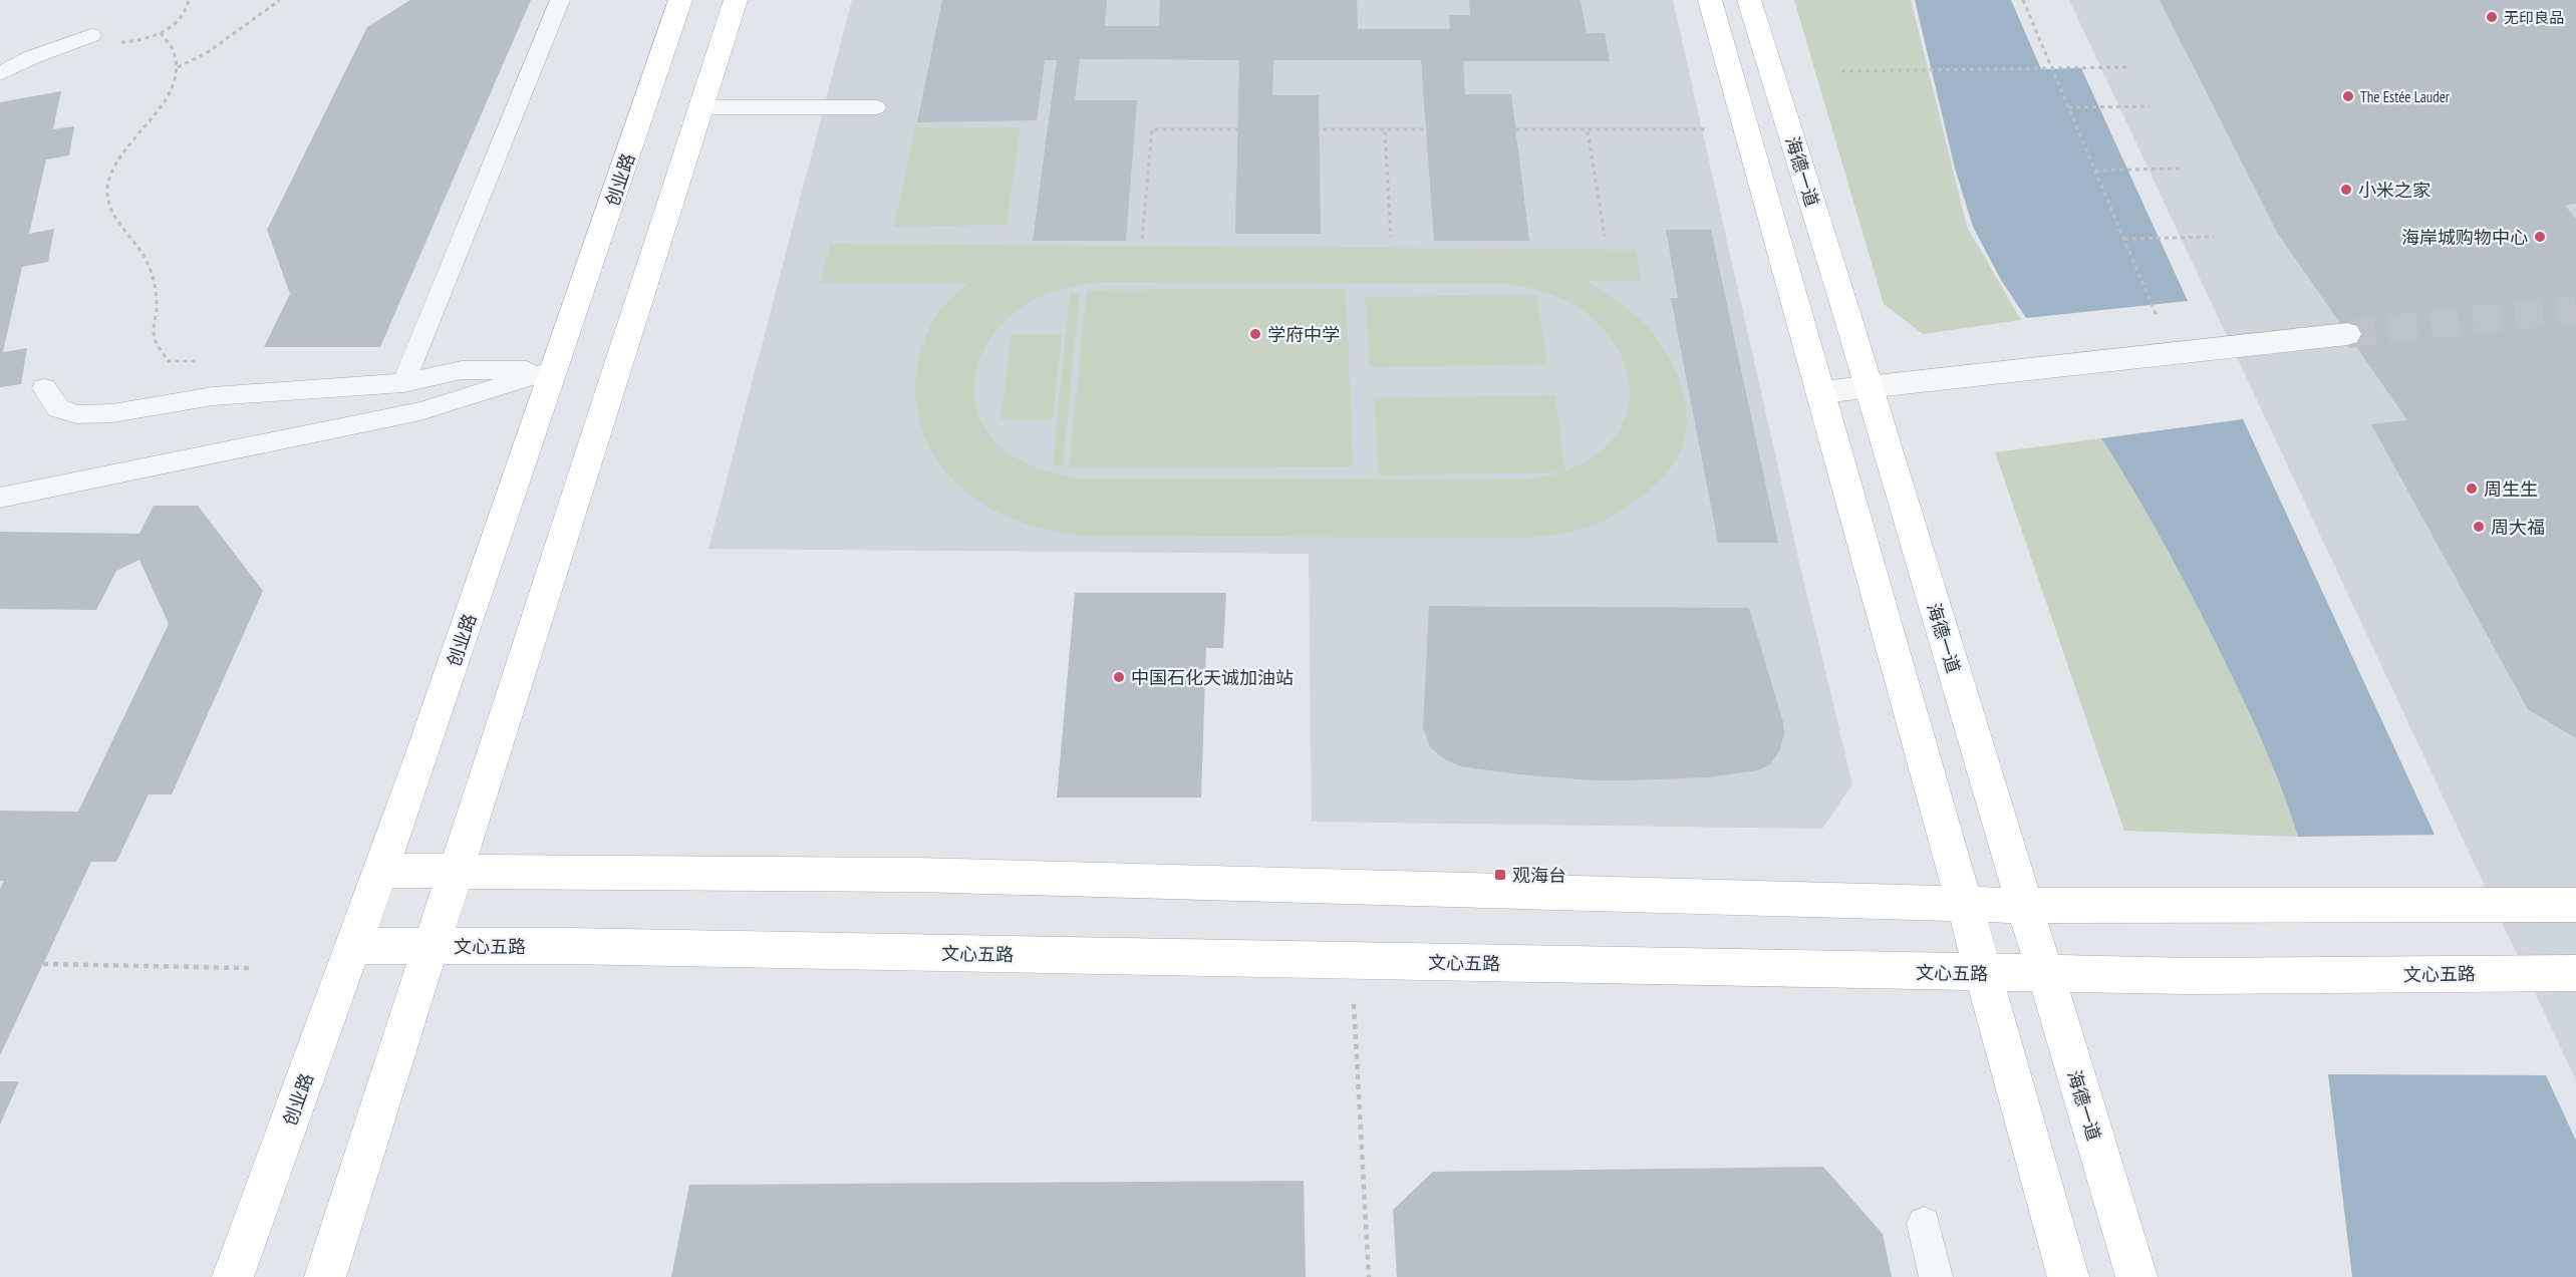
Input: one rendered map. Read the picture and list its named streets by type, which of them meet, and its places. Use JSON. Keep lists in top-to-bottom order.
{
  "streets": {
    "street": ["海德一道", "创业路", "文心五路"]
  },
  "crossings": [
    ["海德一道", "文心五路"],
    ["创业路", "文心五路"]
  ],
  "places": {
    "other": [
      "无印良品",
      "The Estée Lauder",
      "小米之家",
      "海岸城购物中心",
      "学府中学",
      "周生生",
      "周大福",
      "中国石化天诚加油站"
    ],
    "transit": ["观海台"]
  }
}
